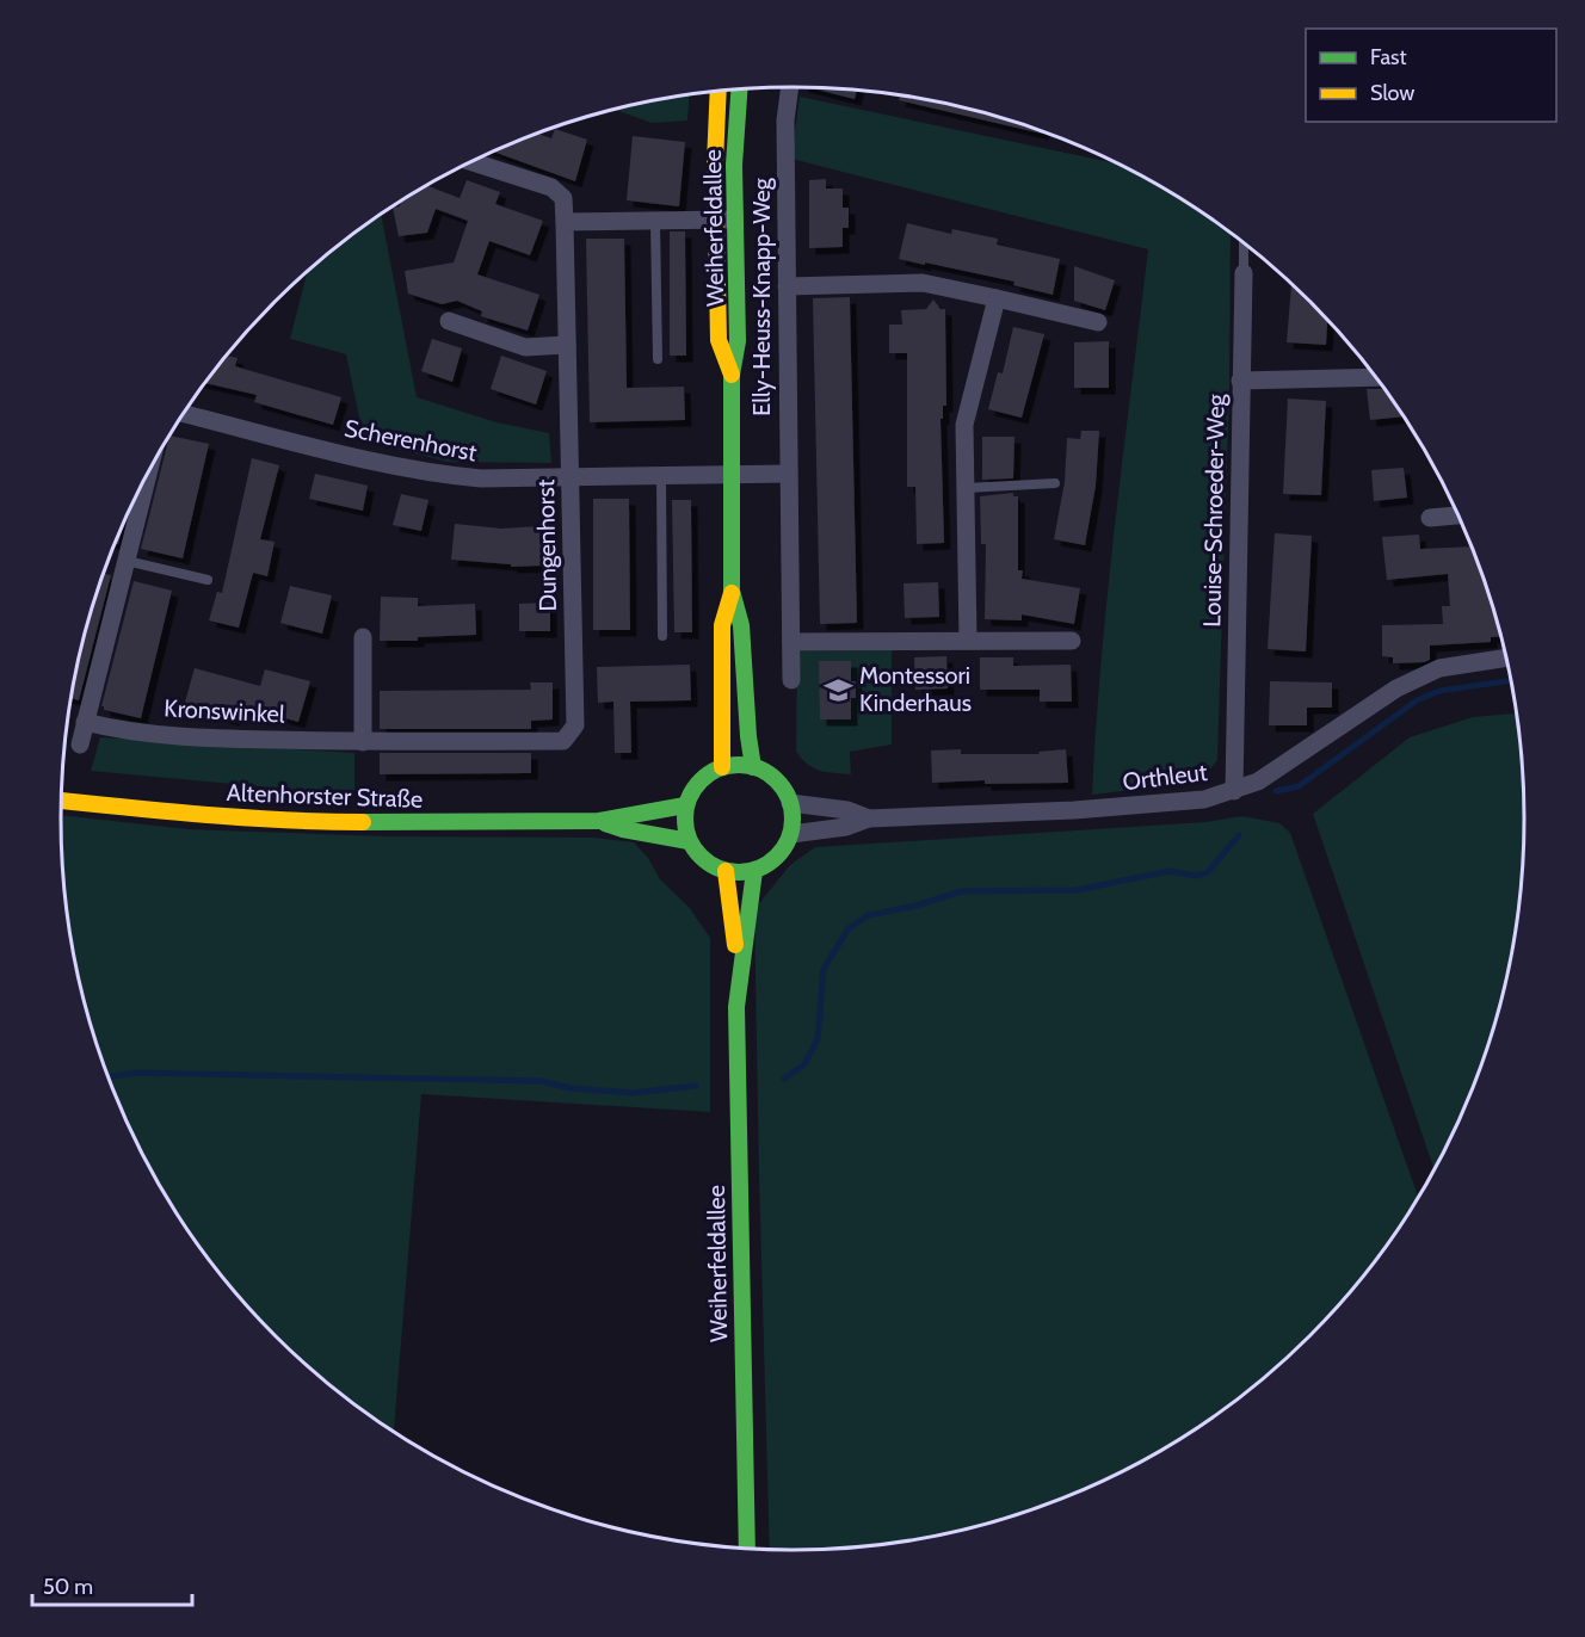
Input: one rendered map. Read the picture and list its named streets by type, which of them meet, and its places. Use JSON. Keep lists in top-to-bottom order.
{
  "streets": {
    "main road": ["Weiherfeldallee", "Altenhorster Straße"],
    "street": [
      "Elly-Heuss-Knapp-Weg",
      "Scherenhorst",
      "Louise-Schroeder-Weg",
      "Dungenhorst",
      "Kronswinkel",
      "Orthleut"
    ]
  },
  "crossings": [
    ["Weiherfeldallee", "Scherenhorst"],
    ["Weiherfeldallee", "Orthleut"],
    ["Weiherfeldallee", "Altenhorster Straße"],
    ["Scherenhorst", "Dungenhorst"],
    ["Louise-Schroeder-Weg", "Orthleut"],
    ["Dungenhorst", "Kronswinkel"],
    ["Orthleut", "Altenhorster Straße"]
  ],
  "places": {
    "school or university": ["Montessori Kinderhaus"]
  },
  "legend": ["Fast", "Slow"],
  "scale_bar": "50 m"
}
